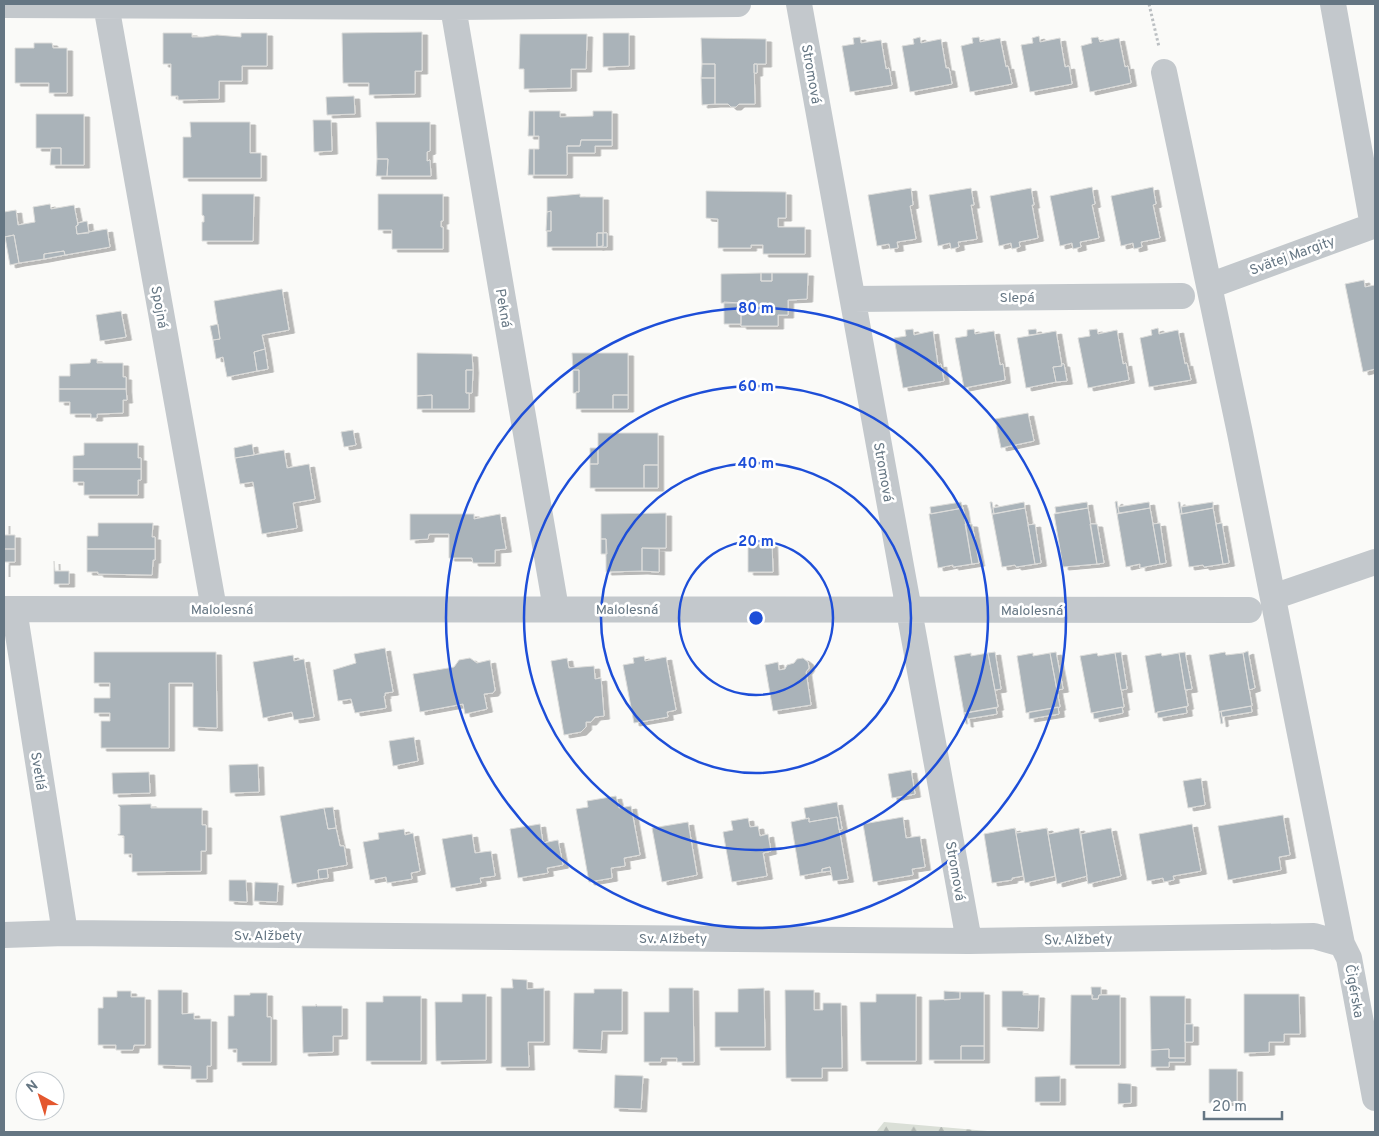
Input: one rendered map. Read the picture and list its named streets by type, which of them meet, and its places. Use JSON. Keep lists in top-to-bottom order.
{
  "streets": {
    "street": [
      "Stromová",
      "Svätej Margity",
      "Slepá",
      "Spojná",
      "Pekná",
      "Malolesná",
      "Svetlá",
      "Sv. Alžbety",
      "Čigérska"
    ]
  },
  "crossings": [
    ["Stromová", "Slepá"],
    ["Stromová", "Malolesná"],
    ["Stromová", "Sv. Alžbety"],
    ["Svätej Margity", "Čigérska"],
    ["Spojná", "Malolesná"],
    ["Pekná", "Malolesná"],
    ["Malolesná", "Svetlá"],
    ["Svetlá", "Sv. Alžbety"],
    ["Sv. Alžbety", "Čigérska"]
  ],
  "scale_bar": "20 m",
  "north": "top left",
  "rings": [
    "80 m",
    "60 m",
    "40 m",
    "20 m"
  ]
}
